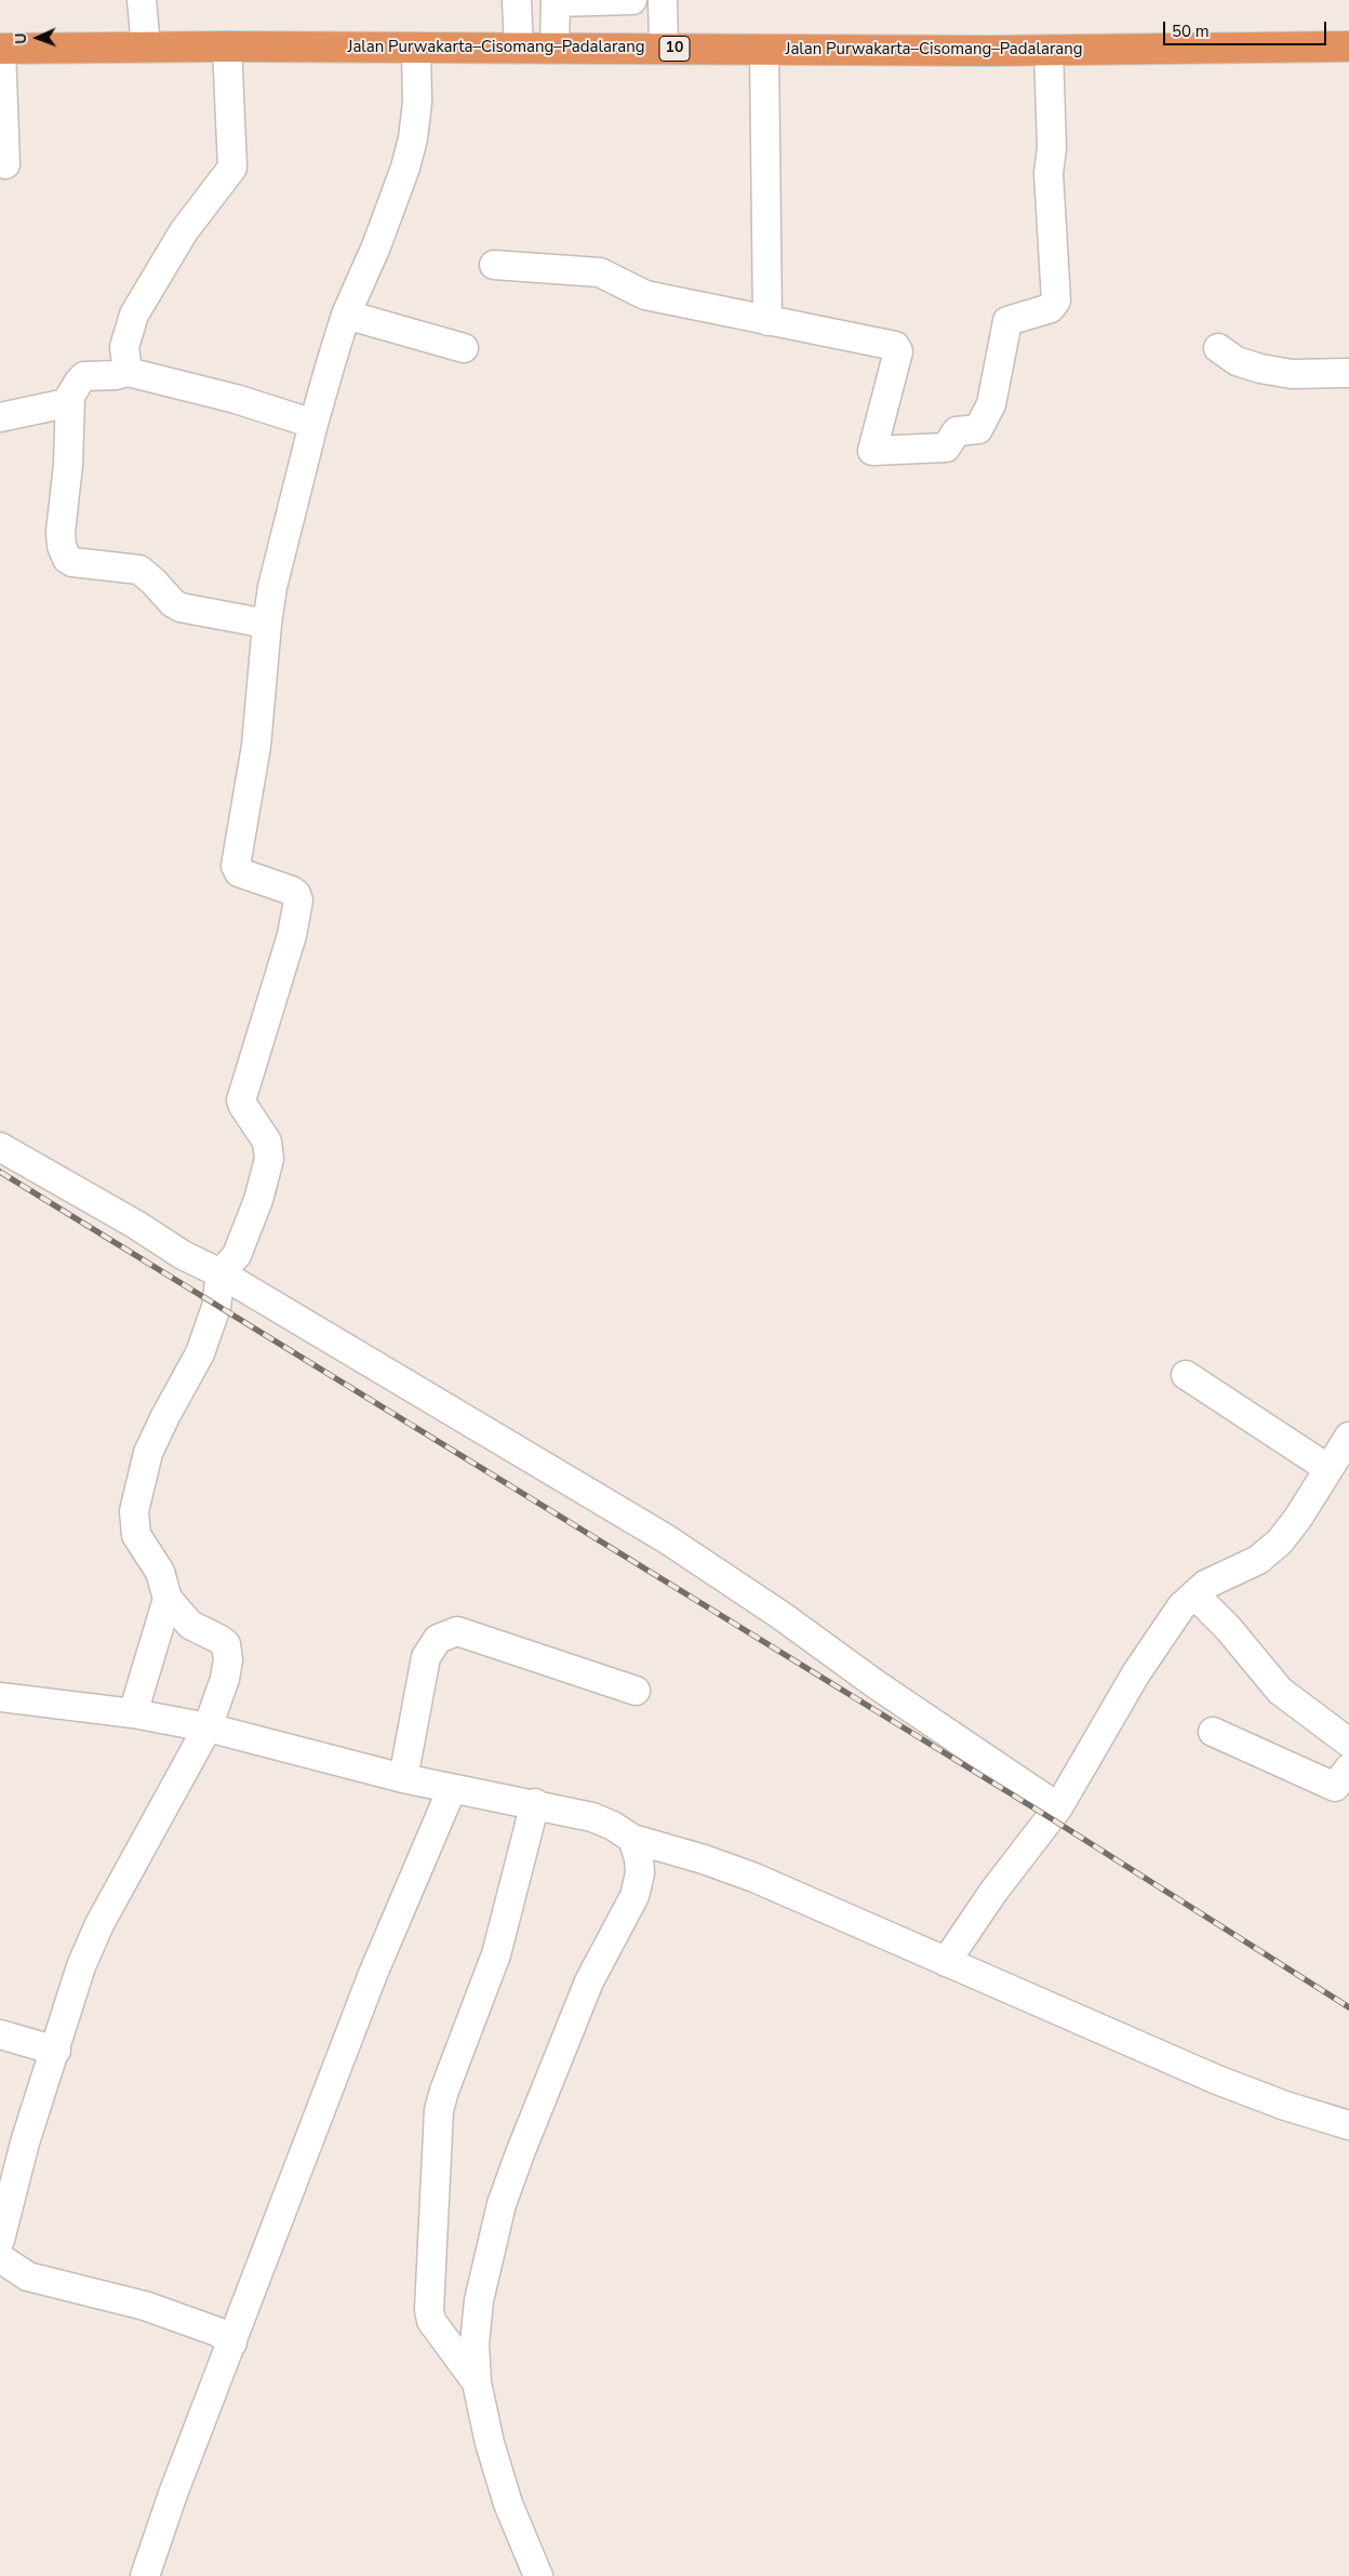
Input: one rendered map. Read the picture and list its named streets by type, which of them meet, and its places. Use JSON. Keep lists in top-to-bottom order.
{
  "streets": {
    "highway": ["Jalan Purwakarta–Cisomang–Padalarang", "10"]
  },
  "scale_bar": "50 m",
  "north": "left"
}
